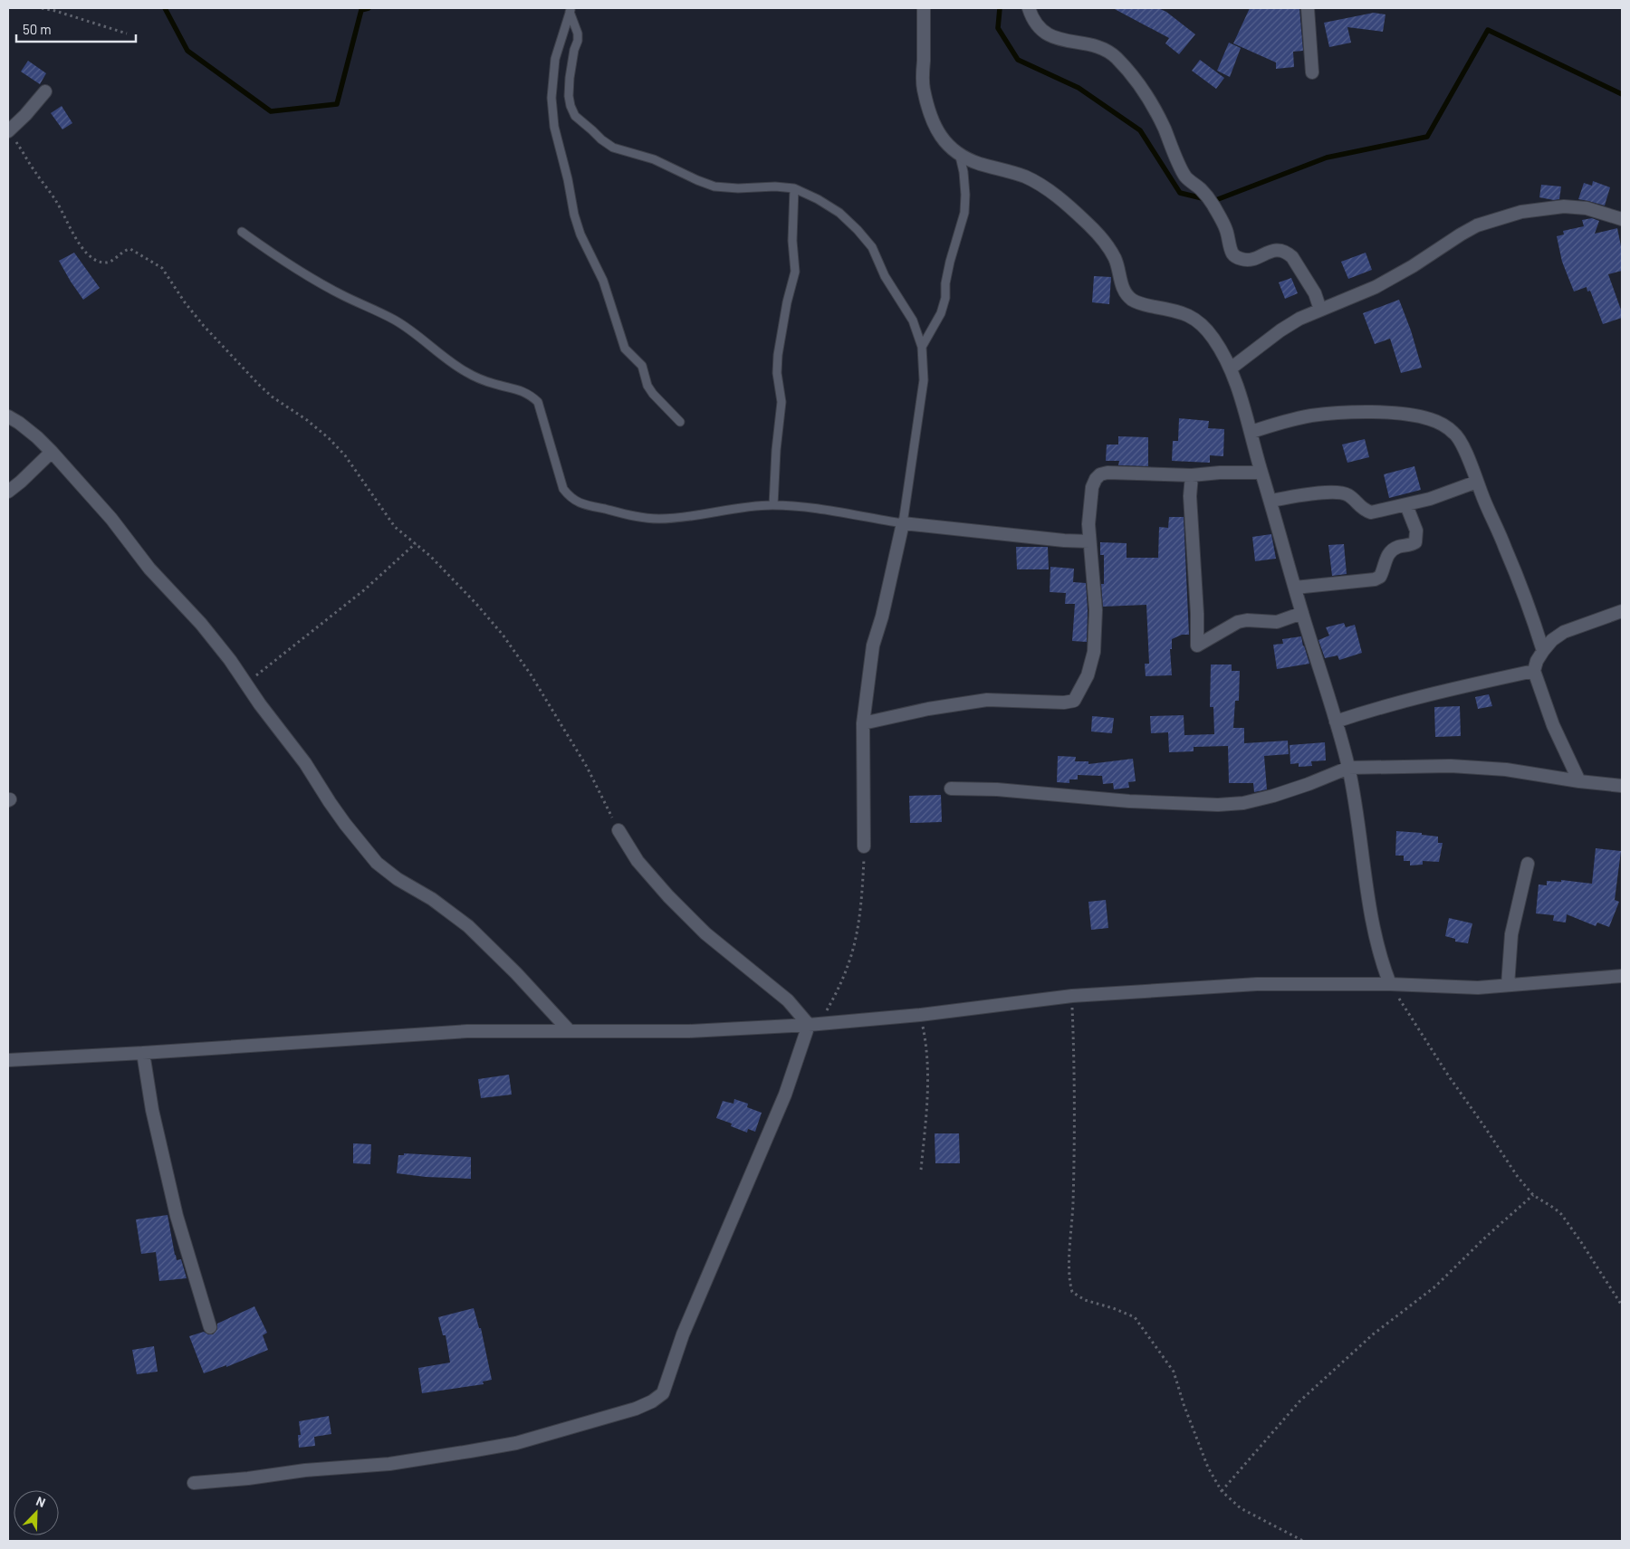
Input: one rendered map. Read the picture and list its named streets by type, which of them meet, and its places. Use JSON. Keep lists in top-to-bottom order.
{
  "scale_bar": "50 m",
  "north": "top right"
}
